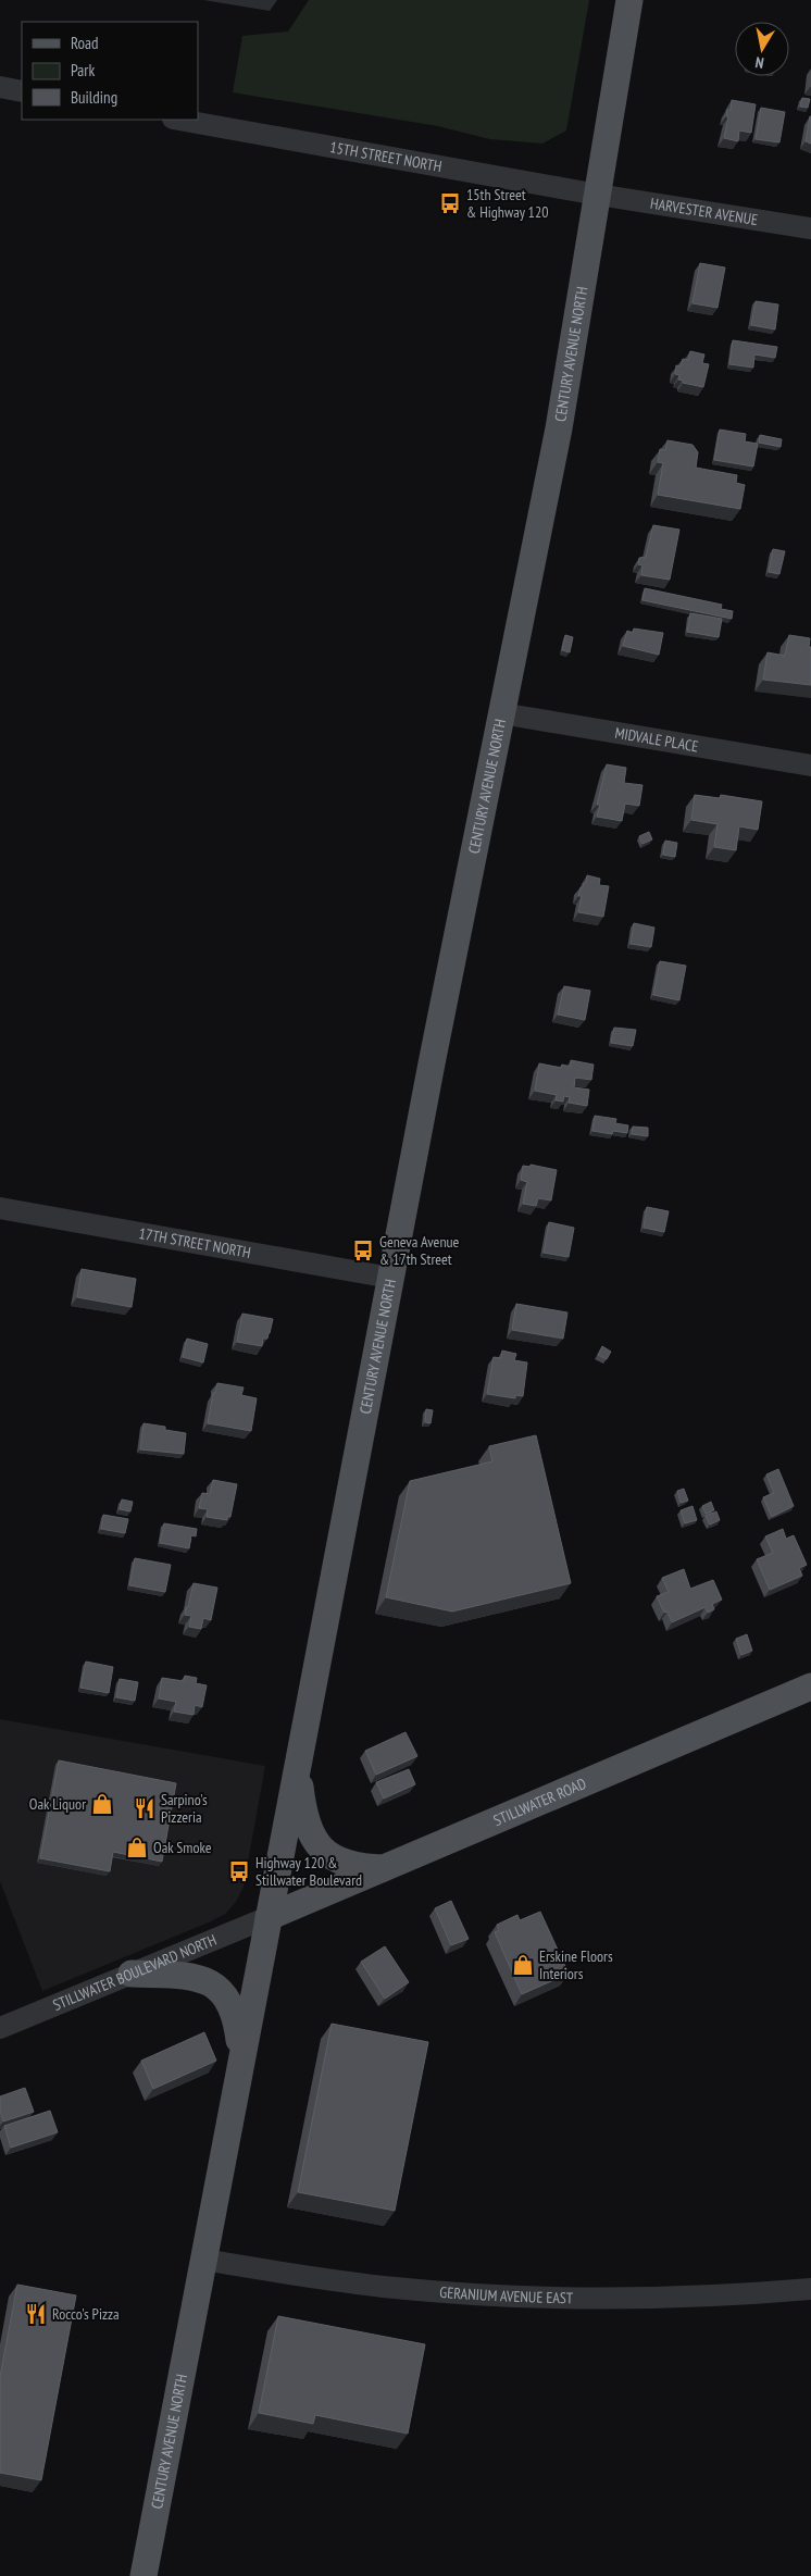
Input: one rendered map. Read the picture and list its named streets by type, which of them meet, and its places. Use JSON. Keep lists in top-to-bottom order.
{
  "streets": {
    "main road": ["CENTURY AVENUE NORTH", "STILLWATER ROAD"],
    "street": [
      "15TH STREET NORTH",
      "HARVESTER AVENUE",
      "MIDVALE PLACE",
      "17TH STREET NORTH",
      "STILLWATER BOULEVARD NORTH",
      "GERANIUM AVENUE EAST"
    ]
  },
  "crossings": [
    ["15TH STREET NORTH", "HARVESTER AVENUE"],
    ["15TH STREET NORTH", "CENTURY AVENUE NORTH"],
    ["HARVESTER AVENUE", "CENTURY AVENUE NORTH"],
    ["CENTURY AVENUE NORTH", "MIDVALE PLACE"],
    ["CENTURY AVENUE NORTH", "17TH STREET NORTH"],
    ["CENTURY AVENUE NORTH", "STILLWATER ROAD"],
    ["CENTURY AVENUE NORTH", "STILLWATER BOULEVARD NORTH"],
    ["CENTURY AVENUE NORTH", "GERANIUM AVENUE EAST"],
    ["STILLWATER ROAD", "STILLWATER BOULEVARD NORTH"]
  ],
  "places": {
    "bus stop": ["15th Street & Highway 120", "Geneva Avenue & 17th Street", "Highway 120 & Stillwater Boulevard"],
    "shop": ["Oak Liquor", "Oak Smoke", "Erskine Floors Interiors"],
    "restaurant": ["Sarpino's Pizzeria", "Rocco's Pizza"]
  },
  "legend": ["Road", "Park", "Building"],
  "north": "bottom"
}
